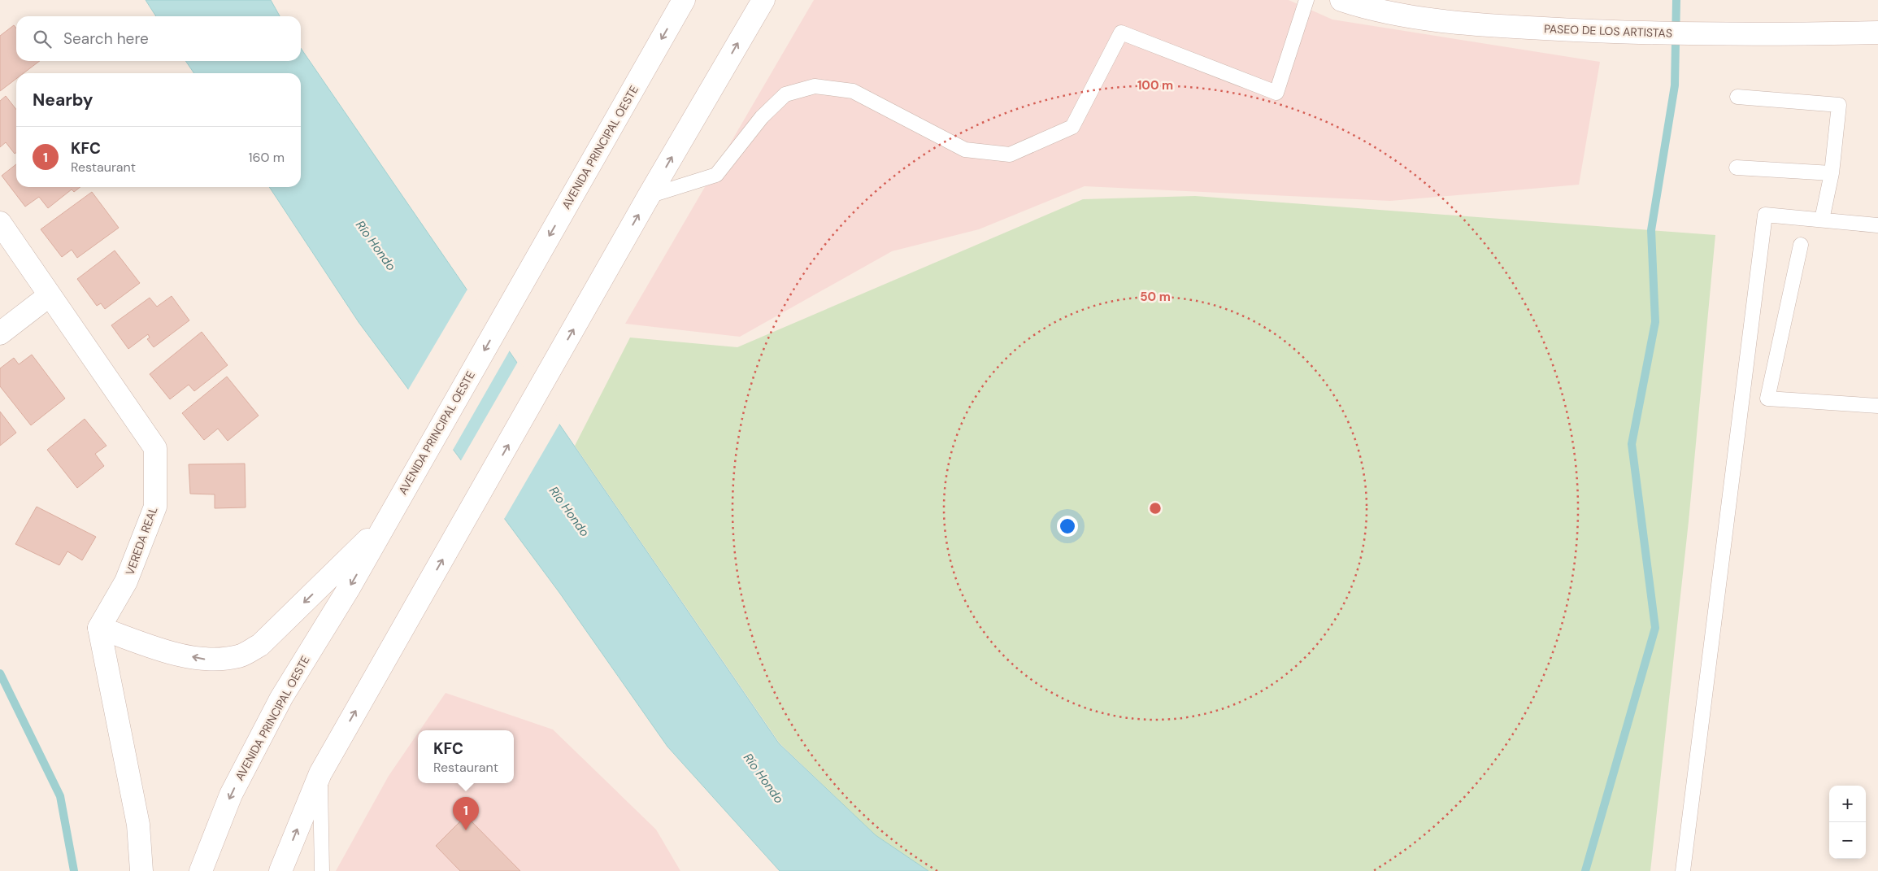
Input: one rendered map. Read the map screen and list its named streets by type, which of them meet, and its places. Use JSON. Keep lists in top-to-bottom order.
{
  "streets": {
    "main road": ["PASEO DE LOS ARTISTAS", "AVENIDA PRINCIPAL OESTE", "VEREDA REAL"]
  },
  "water": ["Río Hondo"],
  "page": {
    "search": "Search here",
    "heading": "Nearby",
    "list": [
      {
        "mark": "1",
        "name": "KFC",
        "note": "Restaurant",
        "value": "160 m"
      }
    ],
    "popup": ["KFC", "Restaurant"],
    "map_buttons": ["+", "−"],
    "pins": "1"
  },
  "rings": ["100 m", "50 m"]
}
